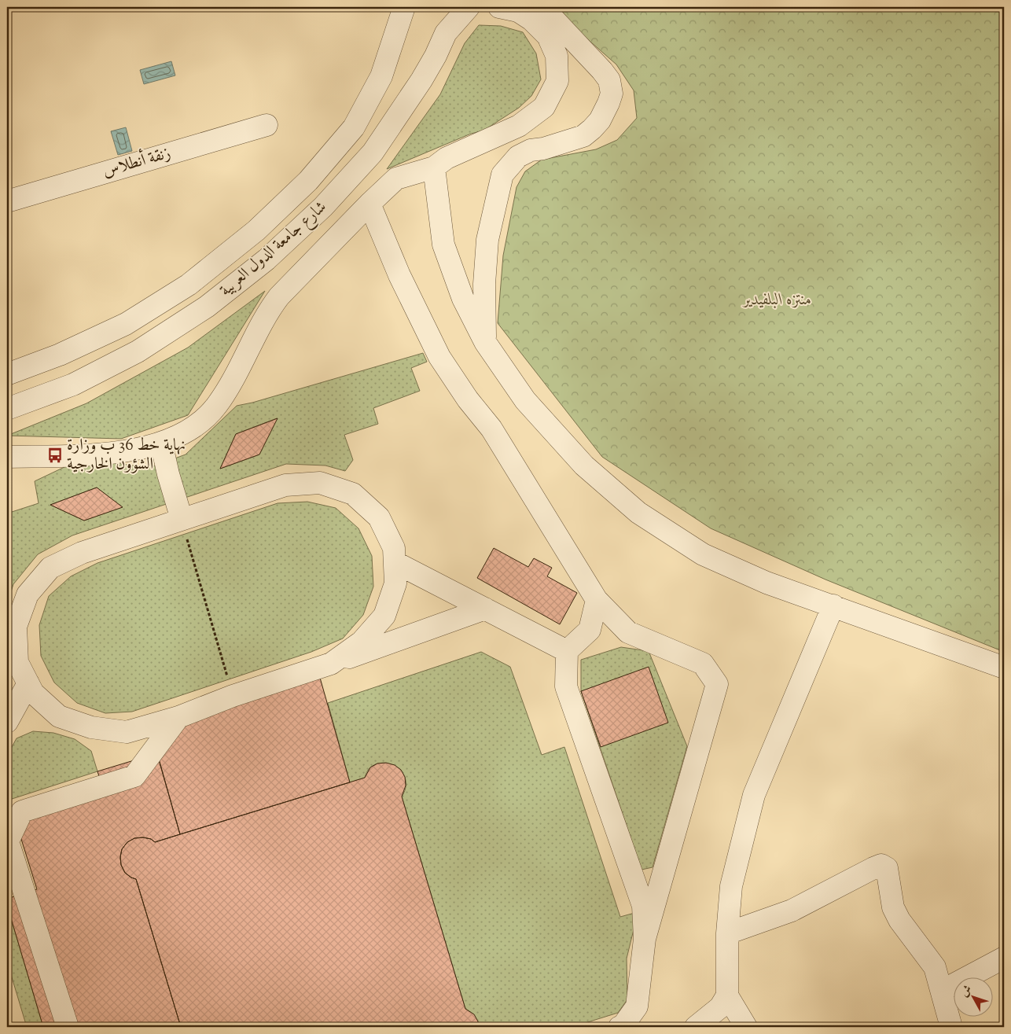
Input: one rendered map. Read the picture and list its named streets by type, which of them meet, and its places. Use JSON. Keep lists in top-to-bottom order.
{
  "streets": {
    "street": ["زنقة أنطلاس", "شارع جامعة الدول العربية"]
  },
  "parks": ["منتزه البلفيدير"],
  "places": {
    "bus stop": ["نهاية خط 36 ب وزارة الشؤون الخارجية"]
  },
  "north": "top left"
}
